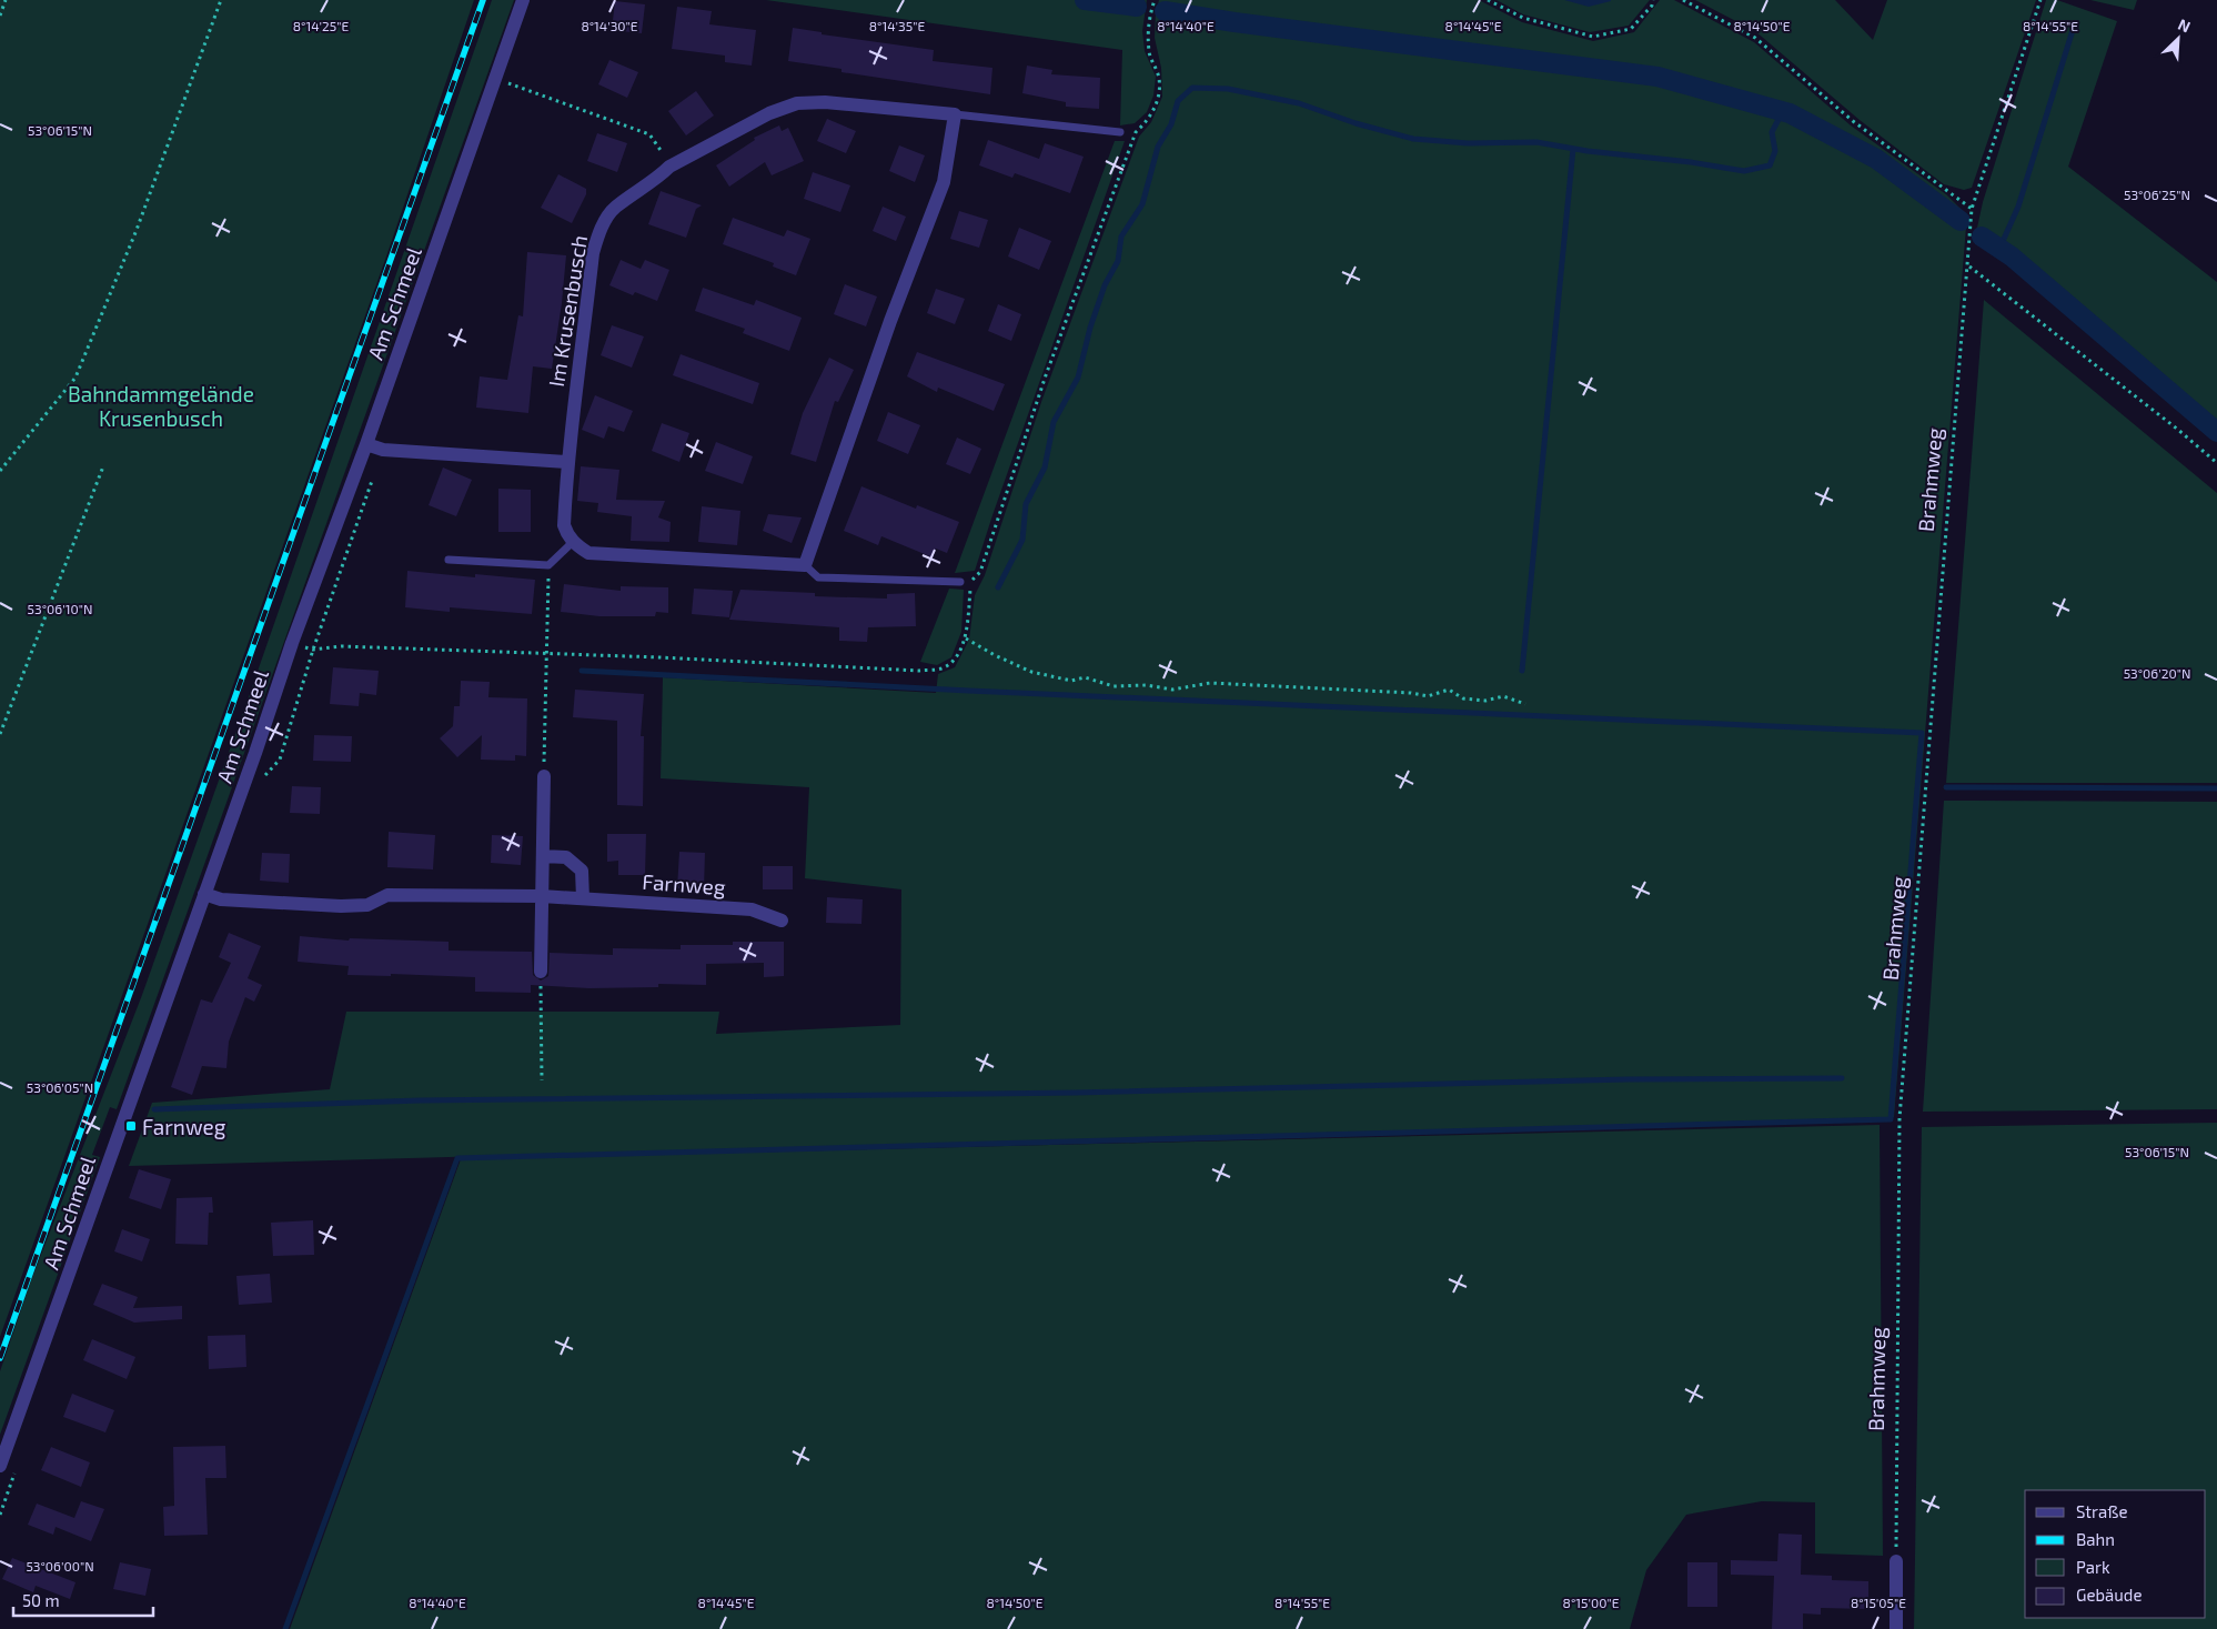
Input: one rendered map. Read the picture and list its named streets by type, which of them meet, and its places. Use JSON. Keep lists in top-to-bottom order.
{
  "streets": {
    "street": ["Am Schmeel", "Im Krusenbusch", "Farnweg"],
    "path": ["Brahmweg"]
  },
  "crossings": [
    ["Am Schmeel", "Farnweg"]
  ],
  "parks": ["Bahndammgelände Krusenbusch"],
  "places": {
    "transit": ["Farnweg"]
  },
  "legend": [
    "Straße",
    "Bahn",
    "Park",
    "Gebäude"
  ],
  "scale_bar": "50 m",
  "north": "top right",
  "coordinates": [
    "8°14'25\"E",
    "8°14'30\"E",
    "8°14'35\"E",
    "8°14'40\"E",
    "8°14'45\"E",
    "8°14'50\"E",
    "8°14'55\"E",
    "53°06'15\"N",
    "53°06'25\"N",
    "53°06'10\"N",
    "53°06'20\"N",
    "53°06'05\"N",
    "53°06'00\"N",
    "8°15'00\"E",
    "8°15'05\"E"
  ]
}
